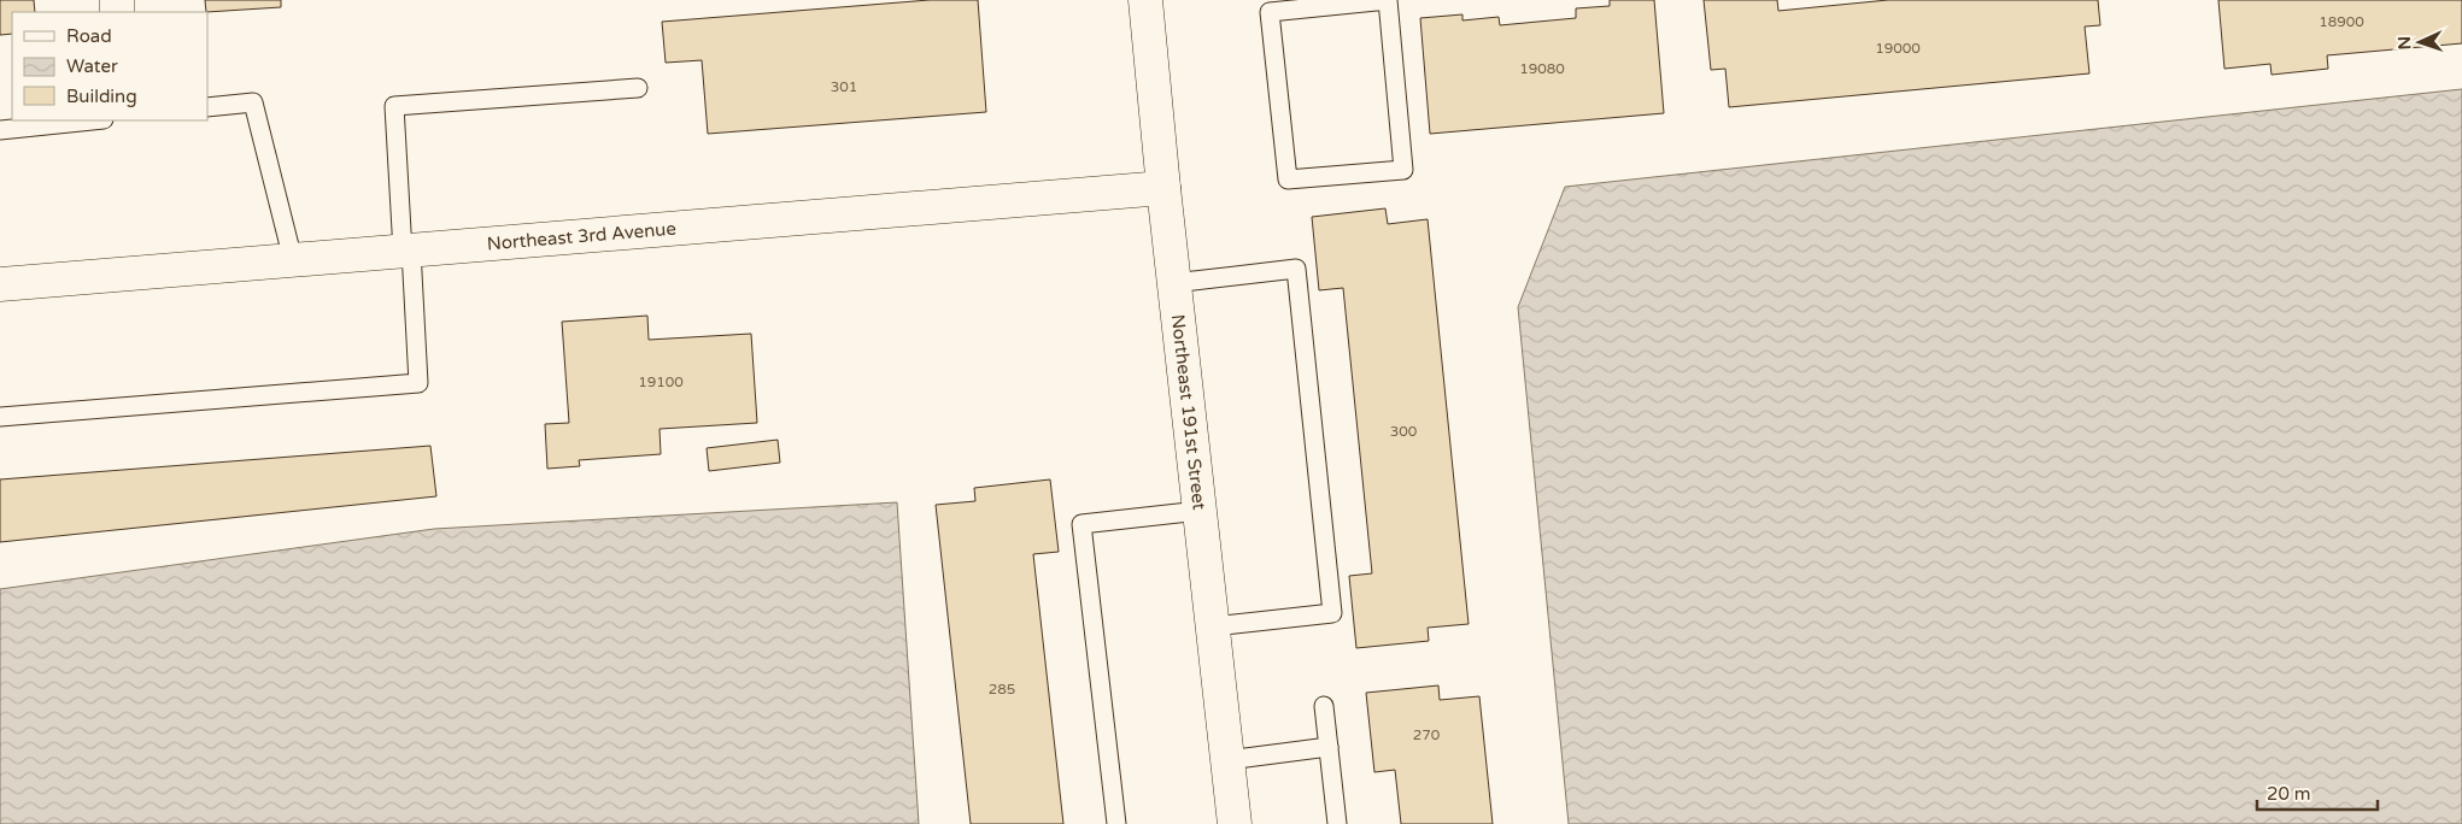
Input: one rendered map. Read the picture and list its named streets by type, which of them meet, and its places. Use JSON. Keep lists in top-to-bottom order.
{
  "streets": {
    "street": ["Northeast 3rd Avenue", "Northeast 191st Street"]
  },
  "crossings": [
    ["Northeast 3rd Avenue", "Northeast 191st Street"]
  ],
  "house_numbers": [
    "18900",
    "19000",
    "19080",
    "301",
    "19100",
    "300",
    "285",
    "270"
  ],
  "legend": ["Road", "Water", "Building"],
  "scale_bar": "20 m",
  "north": "left"
}
